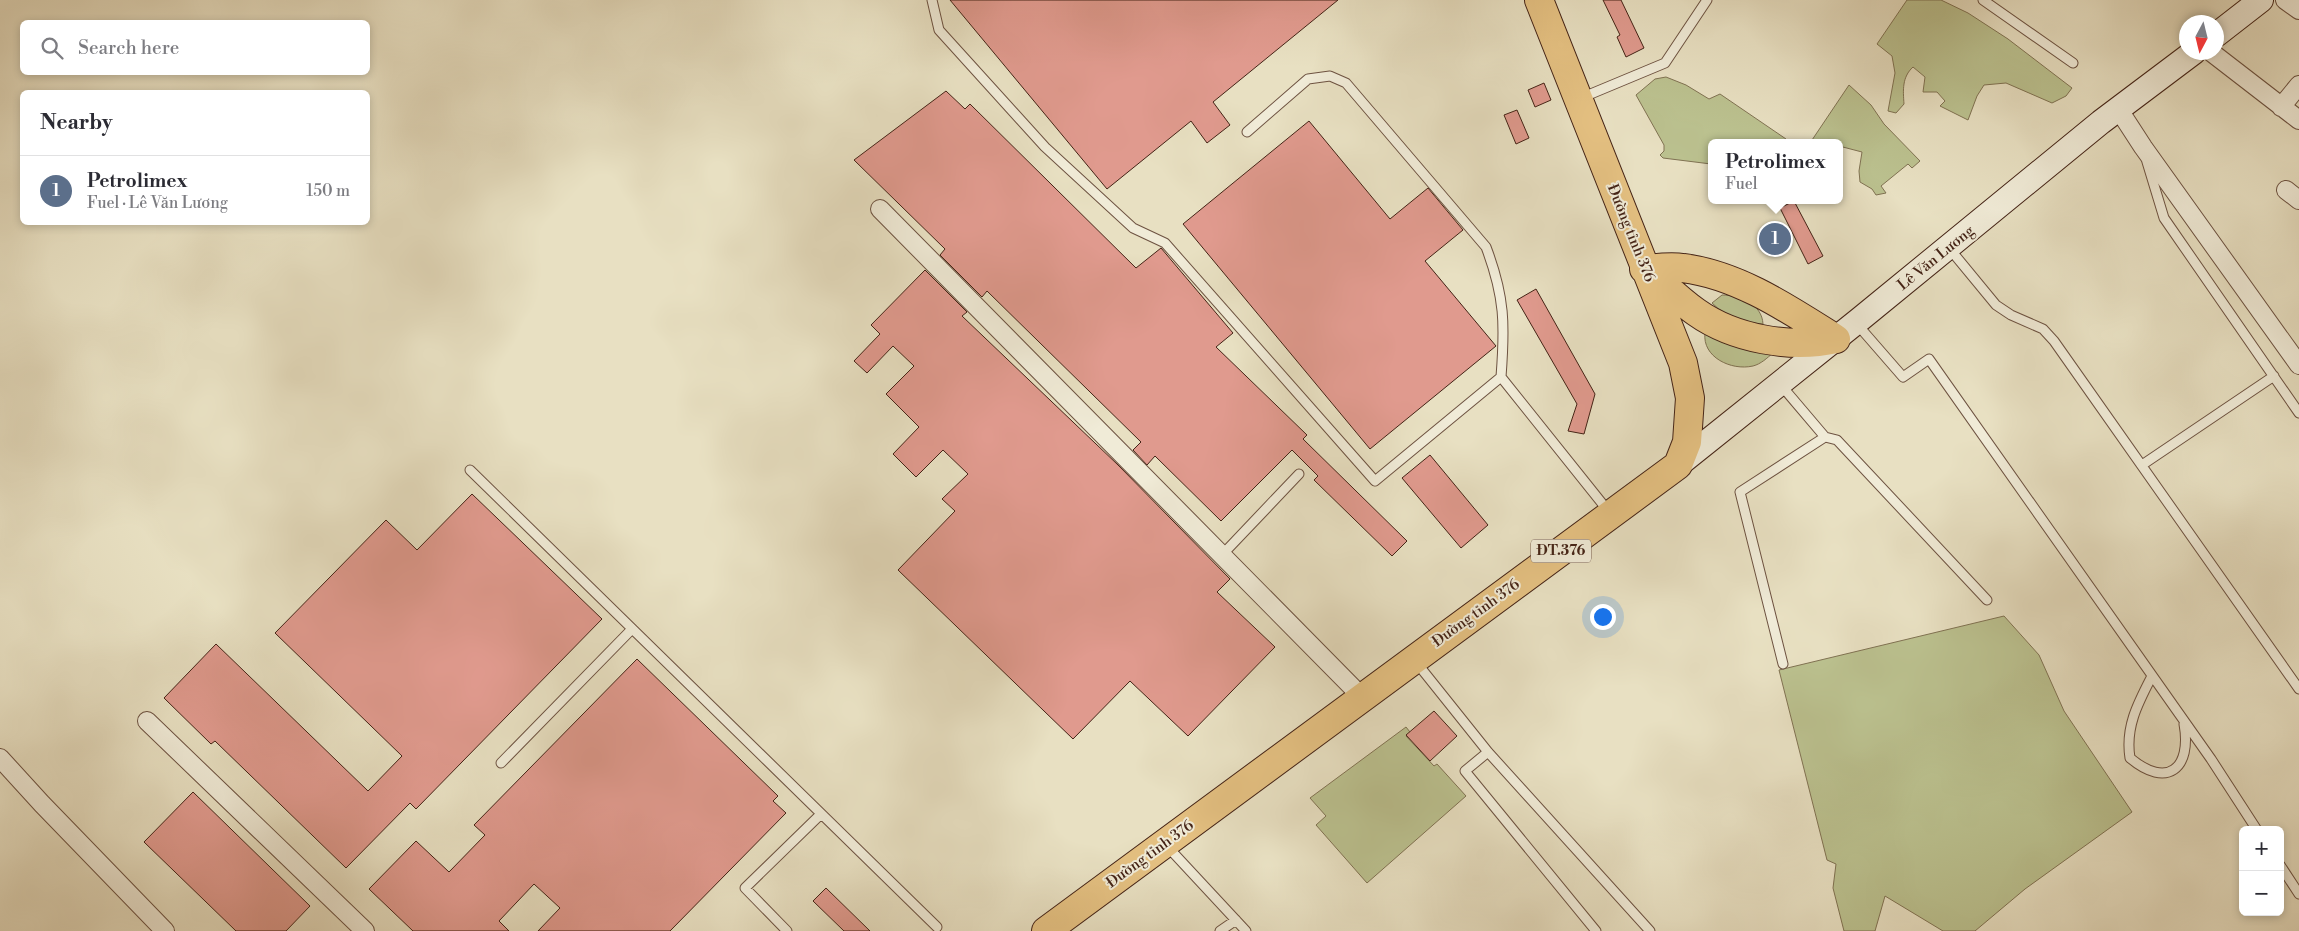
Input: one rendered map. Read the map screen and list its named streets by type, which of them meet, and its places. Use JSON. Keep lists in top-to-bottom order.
{
  "streets": {
    "main road": ["Đường tỉnh 376", "Lê Văn Lương", "ĐT.376"]
  },
  "crossings": [
    ["Đường tỉnh 376", "Lê Văn Lương"]
  ],
  "north": "bottom",
  "page": {
    "search": "Search here",
    "heading": "Nearby",
    "popup": ["Petrolimex", "Fuel"],
    "list": [
      {
        "mark": "1",
        "name": "Petrolimex",
        "note": "Fuel · Lê Văn Lương",
        "value": "150 m"
      }
    ],
    "pins": "1",
    "map_buttons": ["+", "−"]
  }
}
